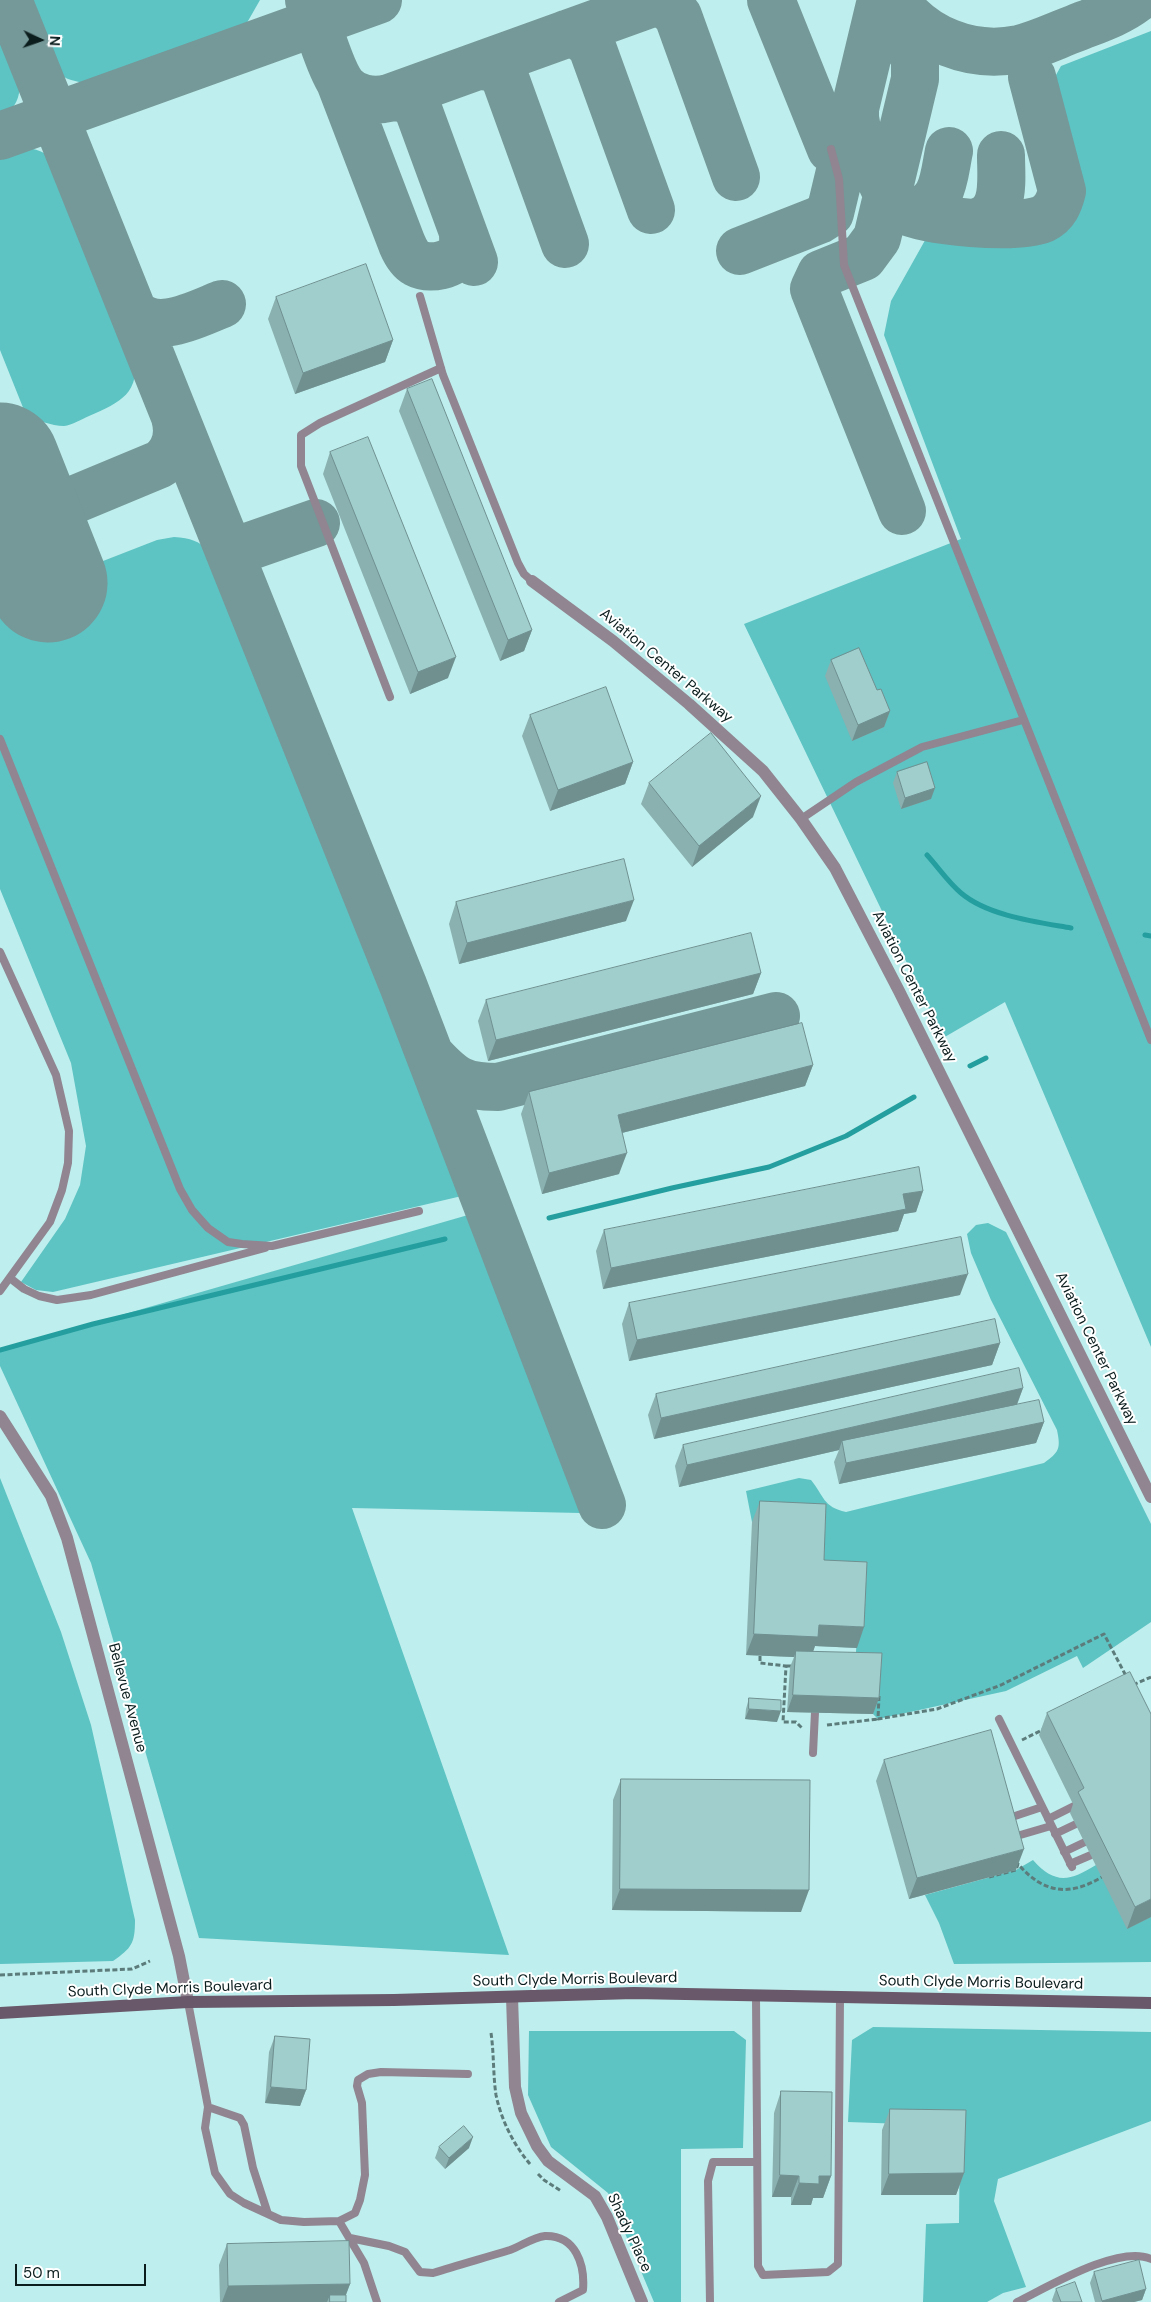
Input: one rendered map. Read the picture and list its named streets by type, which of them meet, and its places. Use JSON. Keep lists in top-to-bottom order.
{
  "streets": {
    "main road": ["South Clyde Morris Boulevard"],
    "street": ["Aviation Center Parkway", "Bellevue Avenue", "Shady Place"]
  },
  "crossings": [
    ["Bellevue Avenue", "South Clyde Morris Boulevard"],
    ["South Clyde Morris Boulevard", "Shady Place"]
  ],
  "scale_bar": "50 m",
  "north": "right"
}
